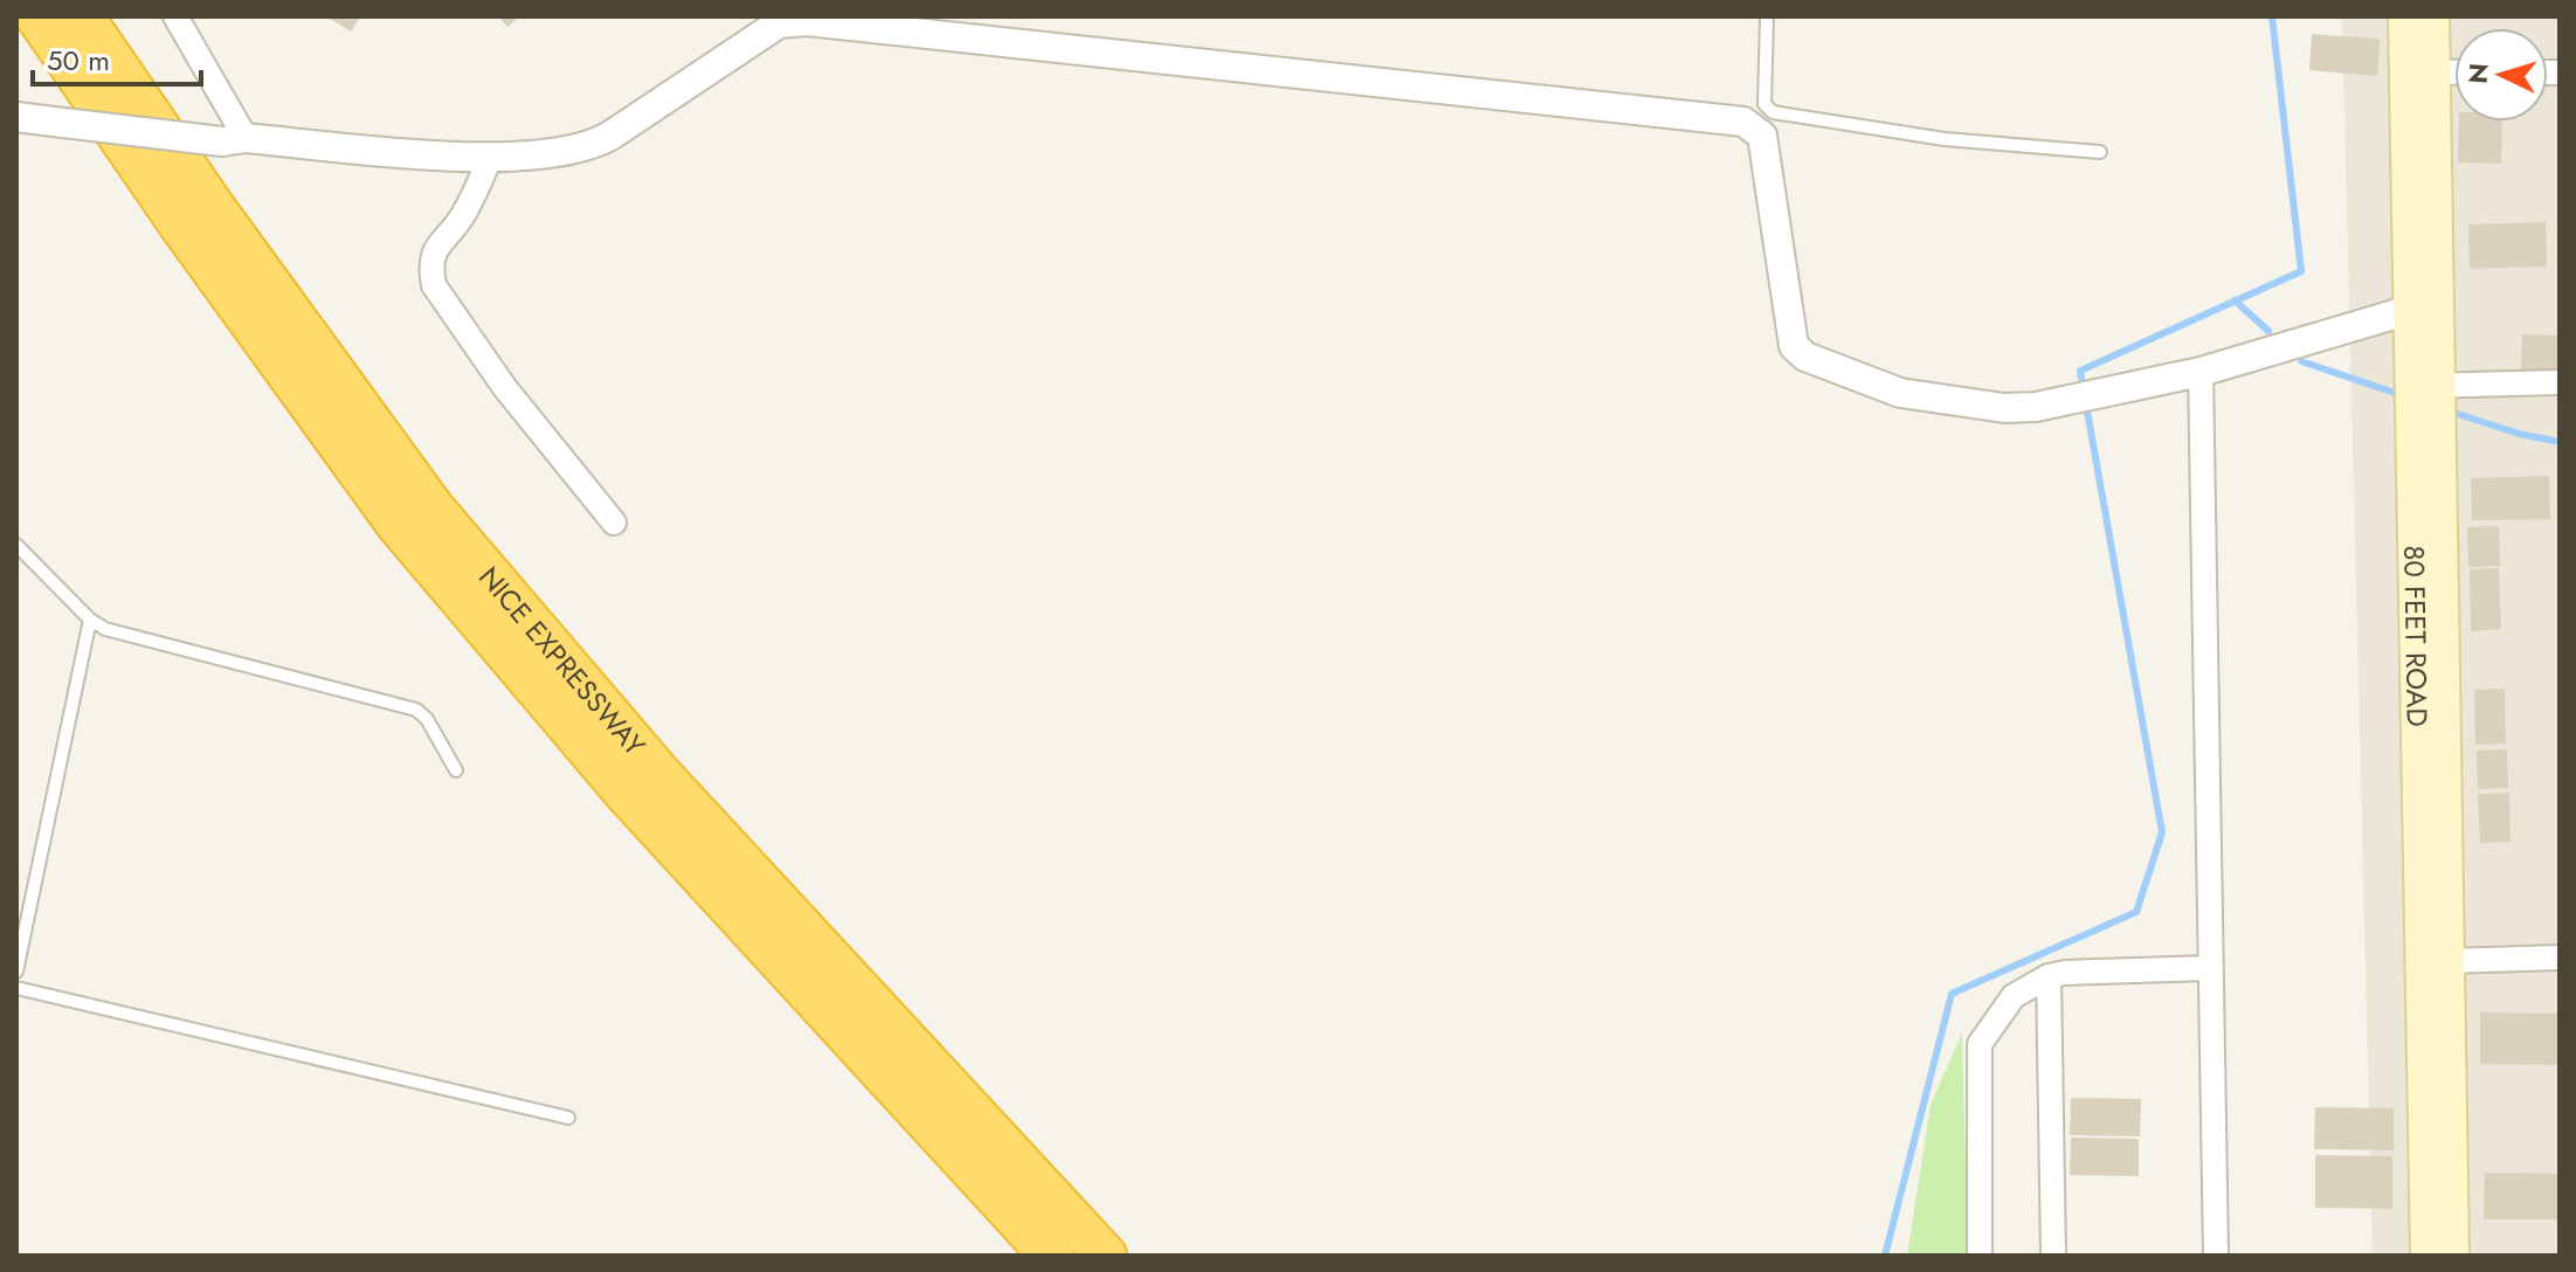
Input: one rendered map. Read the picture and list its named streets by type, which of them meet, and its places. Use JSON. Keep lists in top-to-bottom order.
{
  "streets": {
    "highway": ["NICE EXPRESSWAY"],
    "main road": ["80 FEET ROAD"]
  },
  "scale_bar": "50 m",
  "north": "left"
}
